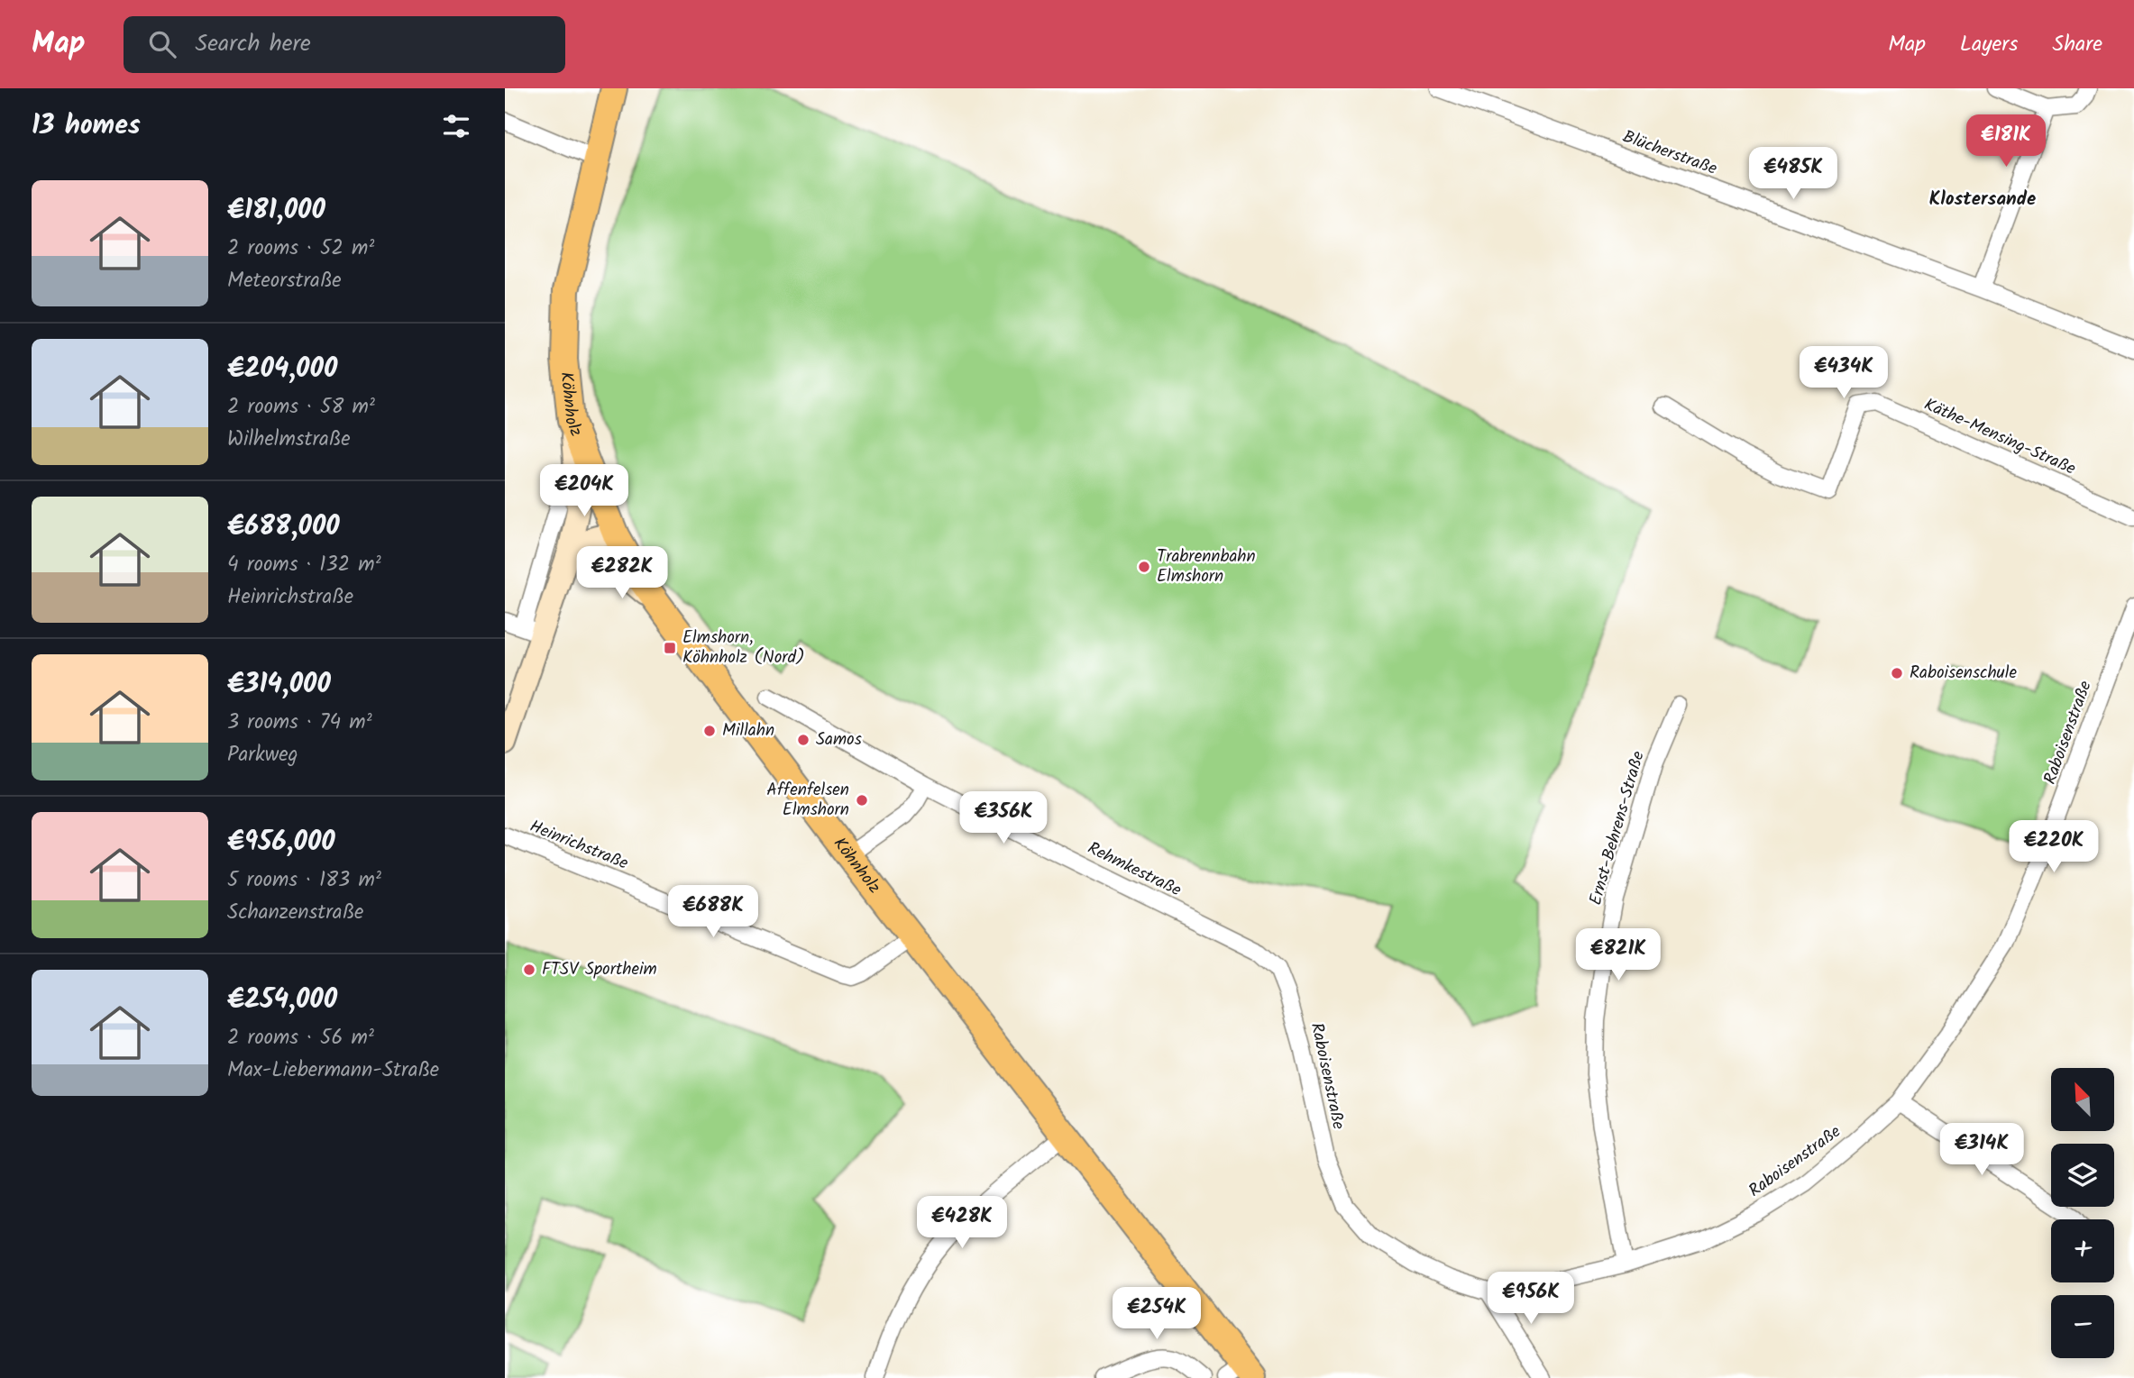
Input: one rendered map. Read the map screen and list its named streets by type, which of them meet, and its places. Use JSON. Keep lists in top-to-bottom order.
{
  "streets": {
    "main road": ["Köhnholz"],
    "street": [
      "Blücherstraße",
      "Käthe-Mensing-Straße",
      "Raboisenstraße",
      "Ernst-Behrens-Straße",
      "Heinrichstraße",
      "Rehmkestraße"
    ]
  },
  "crossings": [
    ["Köhnholz", "Heinrichstraße"],
    ["Raboisenstraße", "Ernst-Behrens-Straße"],
    ["Raboisenstraße", "Rehmkestraße"]
  ],
  "districts": ["Klostersande"],
  "places": {
    "other": [
      "Trabrennbahn Elmshorn",
      "Raboisenschule",
      "Millahn",
      "Samos",
      "Affenfelsen Elmshorn",
      "FTSV Sportheim"
    ],
    "transit": ["Elmshorn, Köhnholz (Nord)"]
  },
  "north": "top left",
  "page": {
    "header": "Map",
    "search": "Search here",
    "nav": ["Map", "Layers", "Share"],
    "heading": "13 homes",
    "price": [
      "€181K",
      "€485K",
      "€434K",
      "€204K",
      "€282K",
      "€356K",
      "€220K",
      "€688K",
      "€821K",
      "€314K",
      "€428K",
      "€956K",
      "€254K"
    ],
    "list": [
      {
        "name": "€181,000",
        "note": "2 rooms · 52 m² · Meteorstraße"
      },
      {
        "name": "€204,000",
        "note": "2 rooms · 58 m² · Wilhelmstraße"
      },
      {
        "name": "€688,000",
        "note": "4 rooms · 132 m² · Heinrichstraße"
      },
      {
        "name": "€314,000",
        "note": "3 rooms · 74 m² · Parkweg"
      },
      {
        "name": "€956,000",
        "note": "5 rooms · 183 m² · Schanzenstraße"
      },
      {
        "name": "€254,000",
        "note": "2 rooms · 56 m² · Max-Liebermann-Straße"
      }
    ],
    "map_buttons": ["+", "−"]
  }
}
